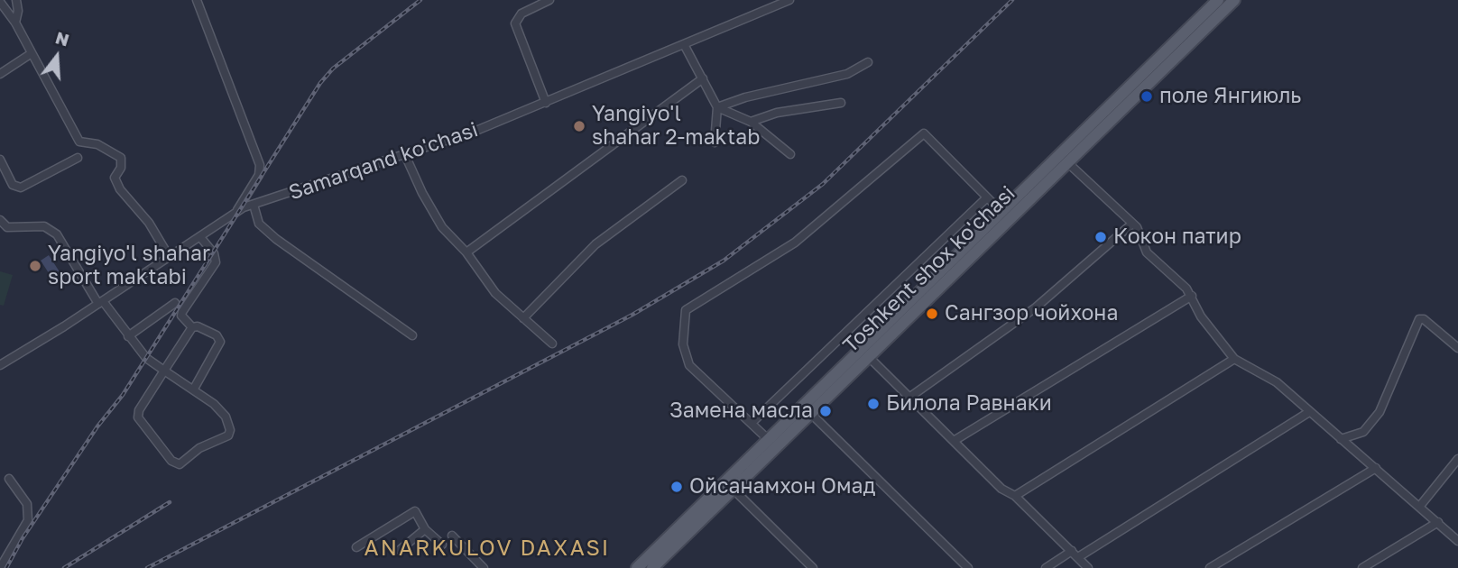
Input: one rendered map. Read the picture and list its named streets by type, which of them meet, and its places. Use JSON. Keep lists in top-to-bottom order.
{
  "streets": {
    "main road": ["Toshkent shox ko'chasi"],
    "street": ["Samarqand ko'chasi"]
  },
  "districts": ["ANARKULOV DAXASI"],
  "places": [
    "поле Янгиюль",
    "Yangiyo'l shahar 2-maktab",
    "Кокон патир",
    "Yangiyo'l shahar sport maktabi",
    "Сангзор чойхона",
    "Билола Равнаки",
    "Замена масла",
    "Ойсанамхон Омад"
  ],
  "north": "top"
}
